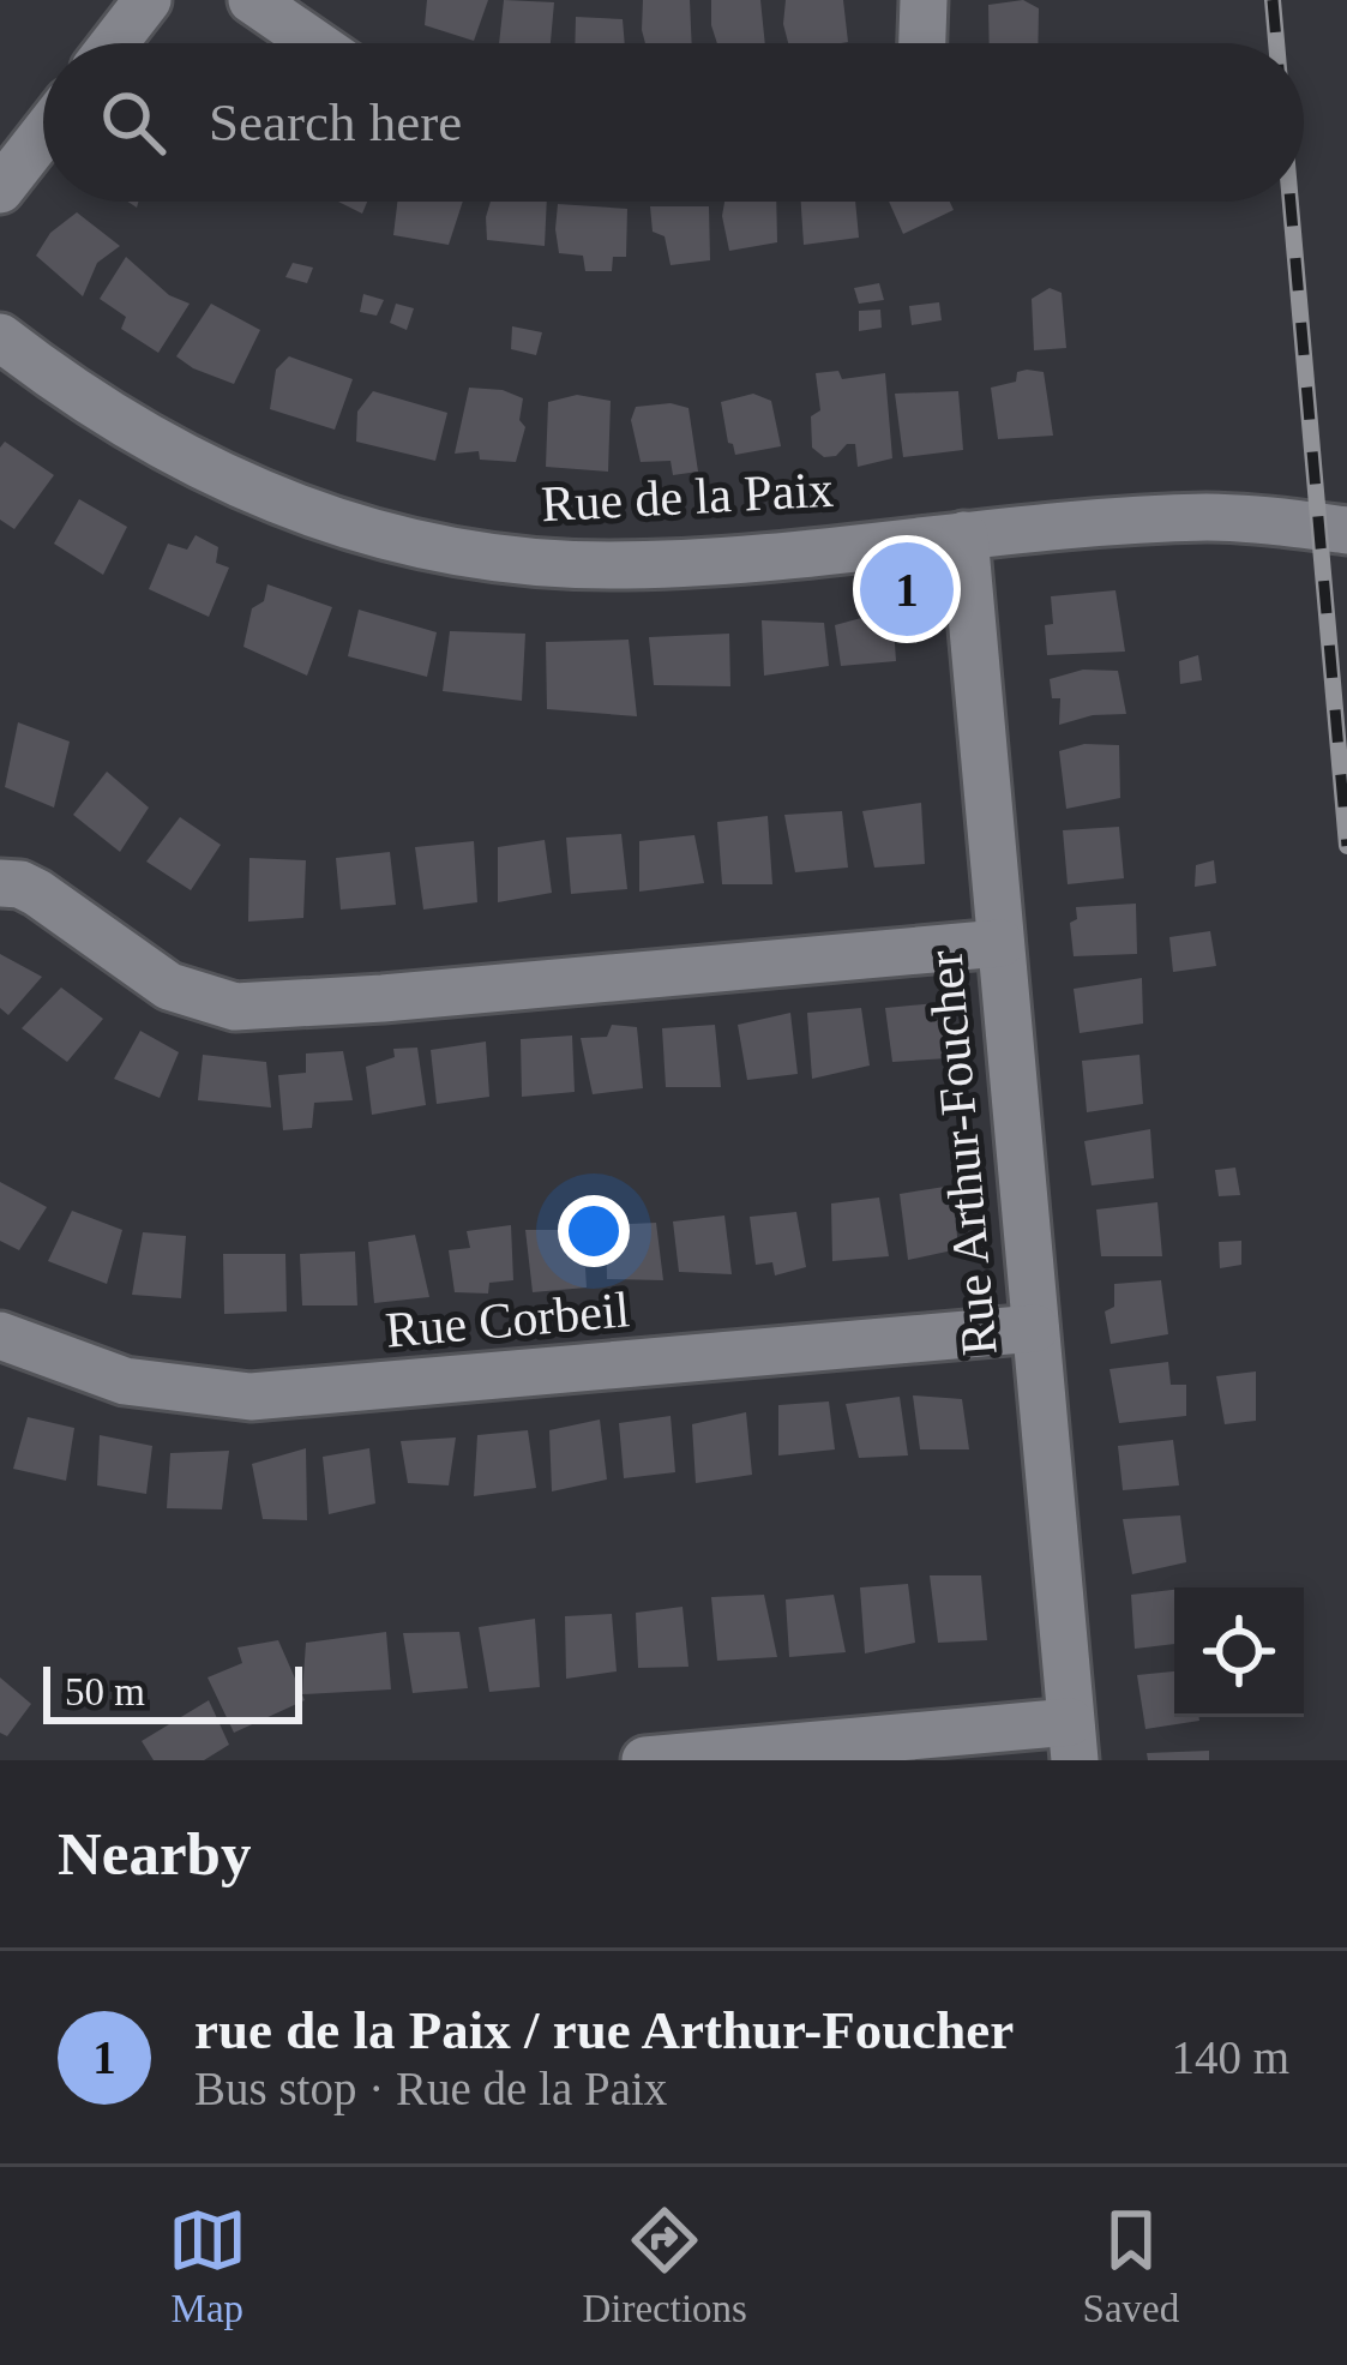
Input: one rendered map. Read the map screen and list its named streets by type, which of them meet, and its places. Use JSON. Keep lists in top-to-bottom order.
{
  "streets": {
    "street": ["Rue de la Paix", "Rue Arthur-Foucher", "Rue Corbeil"]
  },
  "crossings": [
    ["Rue de la Paix", "Rue Arthur-Foucher"],
    ["Rue Arthur-Foucher", "Rue Corbeil"]
  ],
  "scale_bar": "50 m",
  "page": {
    "search": "Search here",
    "pins": "1",
    "scale": "50 m",
    "heading": "Nearby",
    "list": [
      {
        "mark": "1",
        "name": "rue de la Paix / rue Arthur-Foucher",
        "note": "Bus stop · Rue de la Paix",
        "value": "140 m"
      }
    ],
    "nav": ["Map", "Directions", "Saved"]
  }
}
